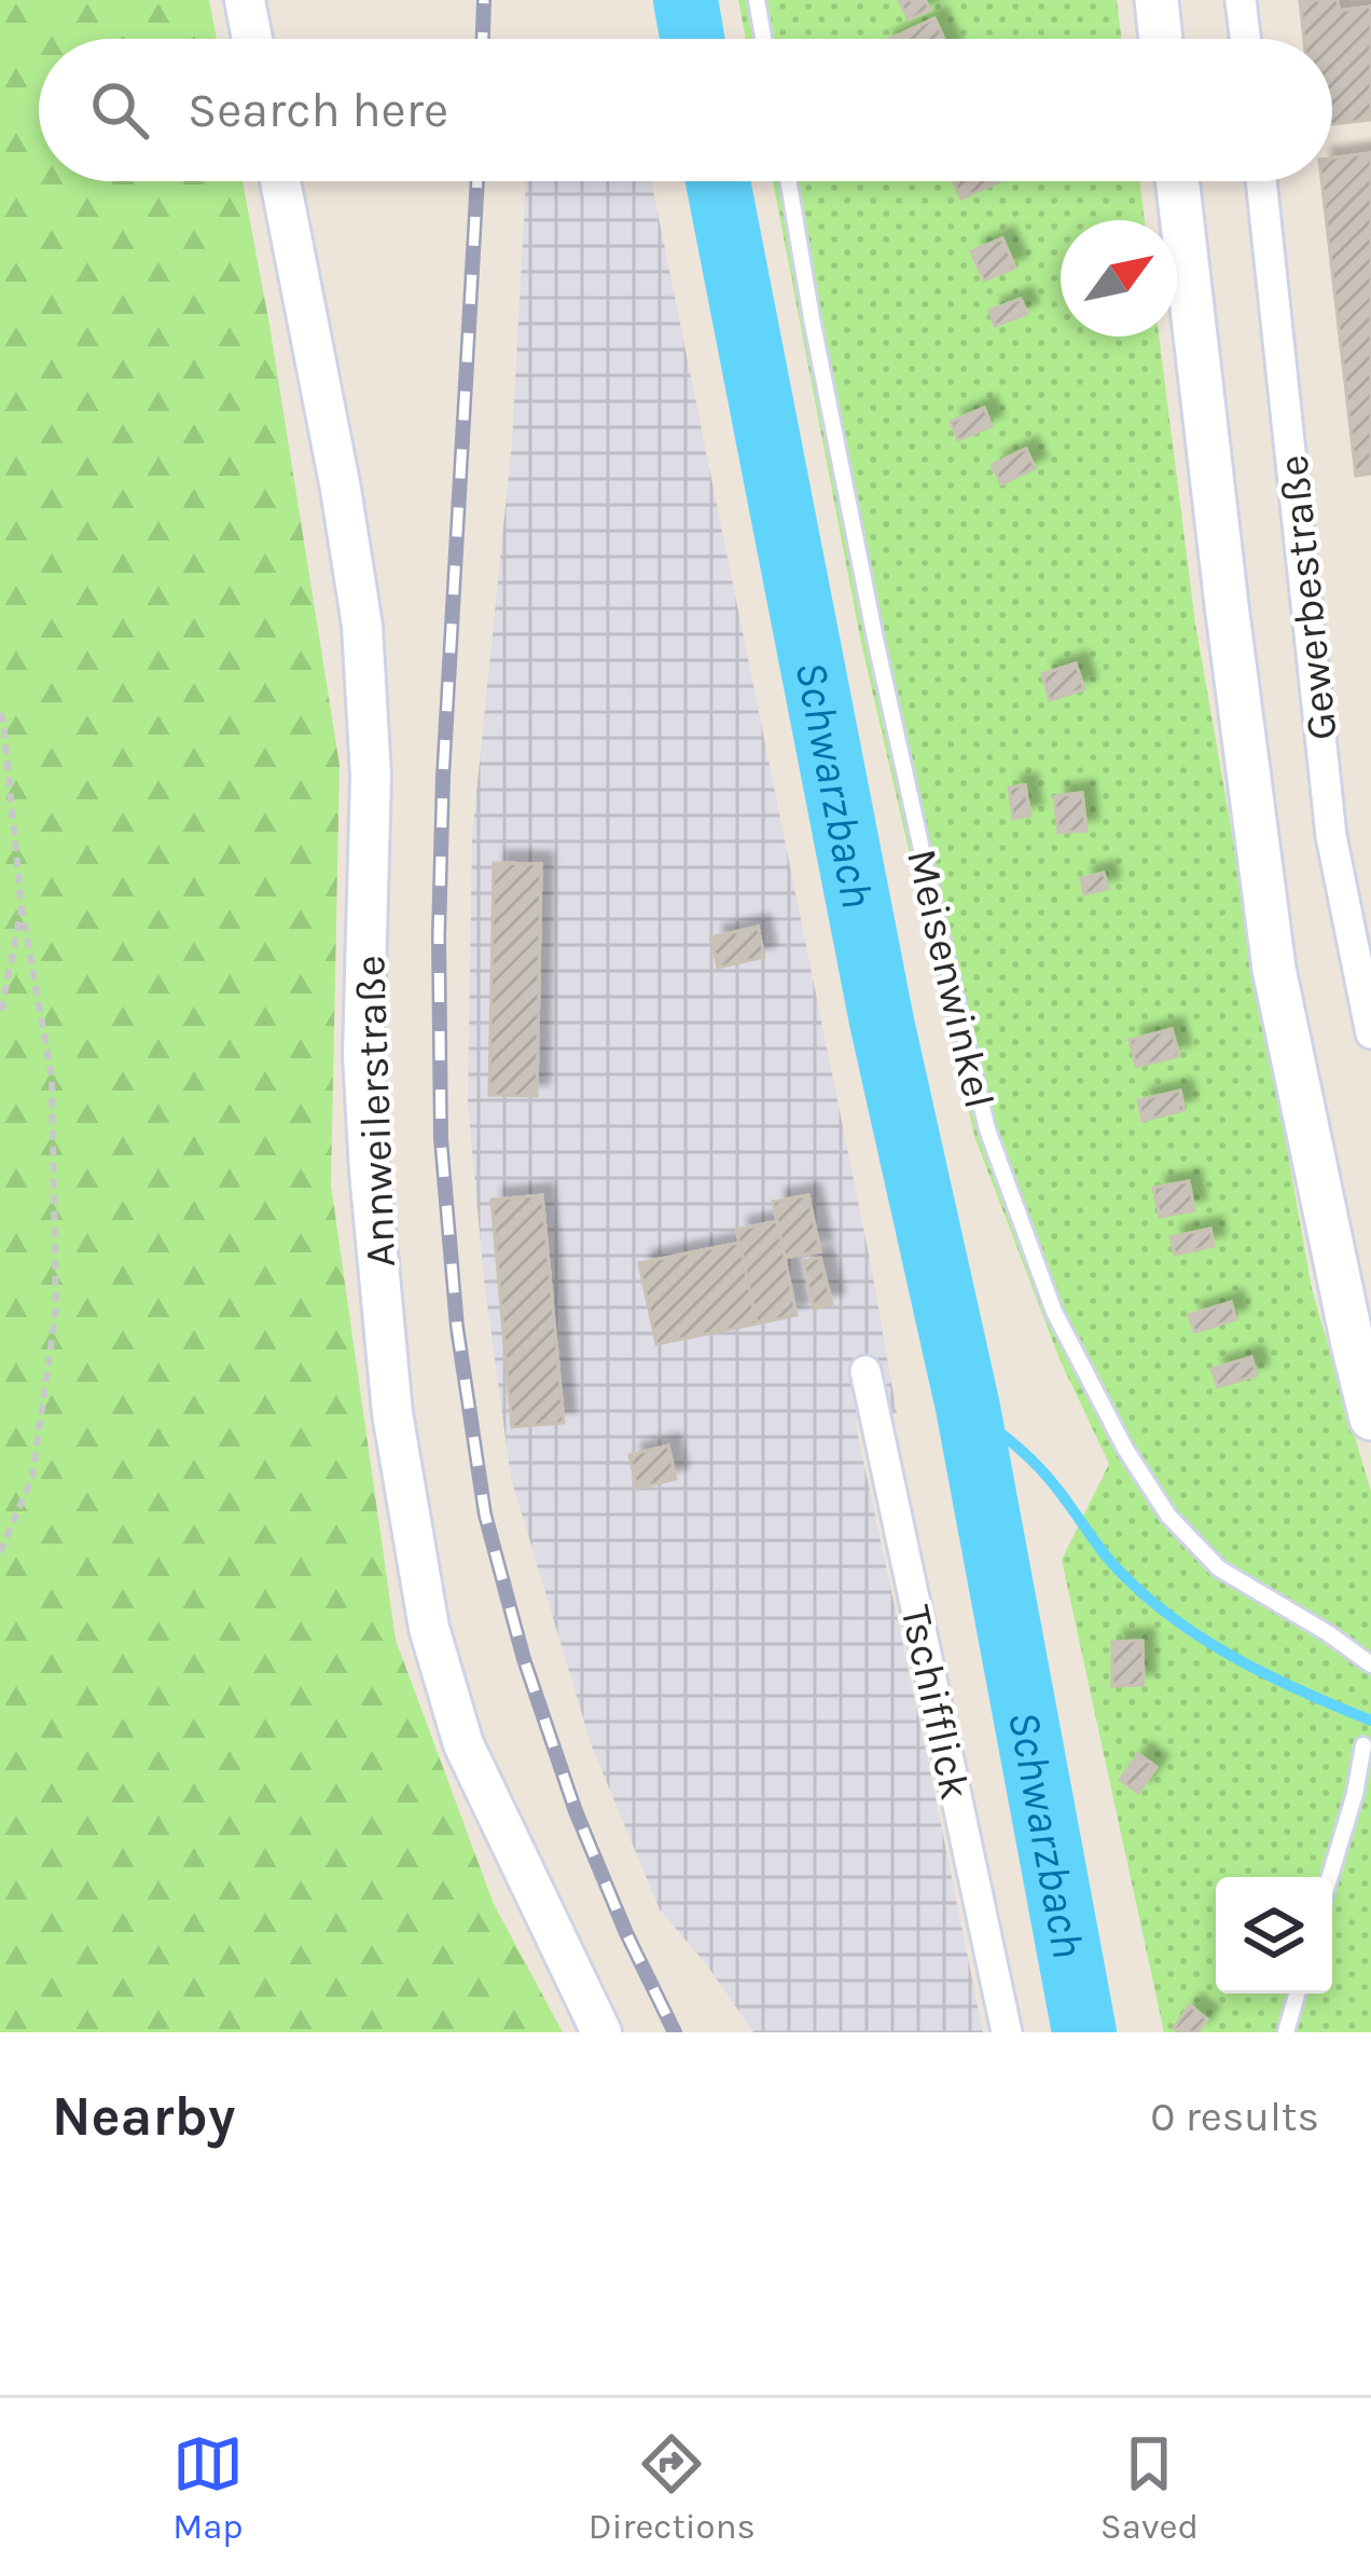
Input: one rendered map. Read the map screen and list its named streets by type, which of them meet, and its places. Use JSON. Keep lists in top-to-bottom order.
{
  "streets": {
    "street": ["Gewerbestraße", "Annweilerstraße", "Tschifflick"],
    "lane": ["Meisenwinkel"]
  },
  "water": ["Schwarzbach"],
  "north": "top right",
  "page": {
    "search": "Search here",
    "heading": ["Nearby", "0 results"],
    "nav": ["Map", "Directions", "Saved"]
  }
}
